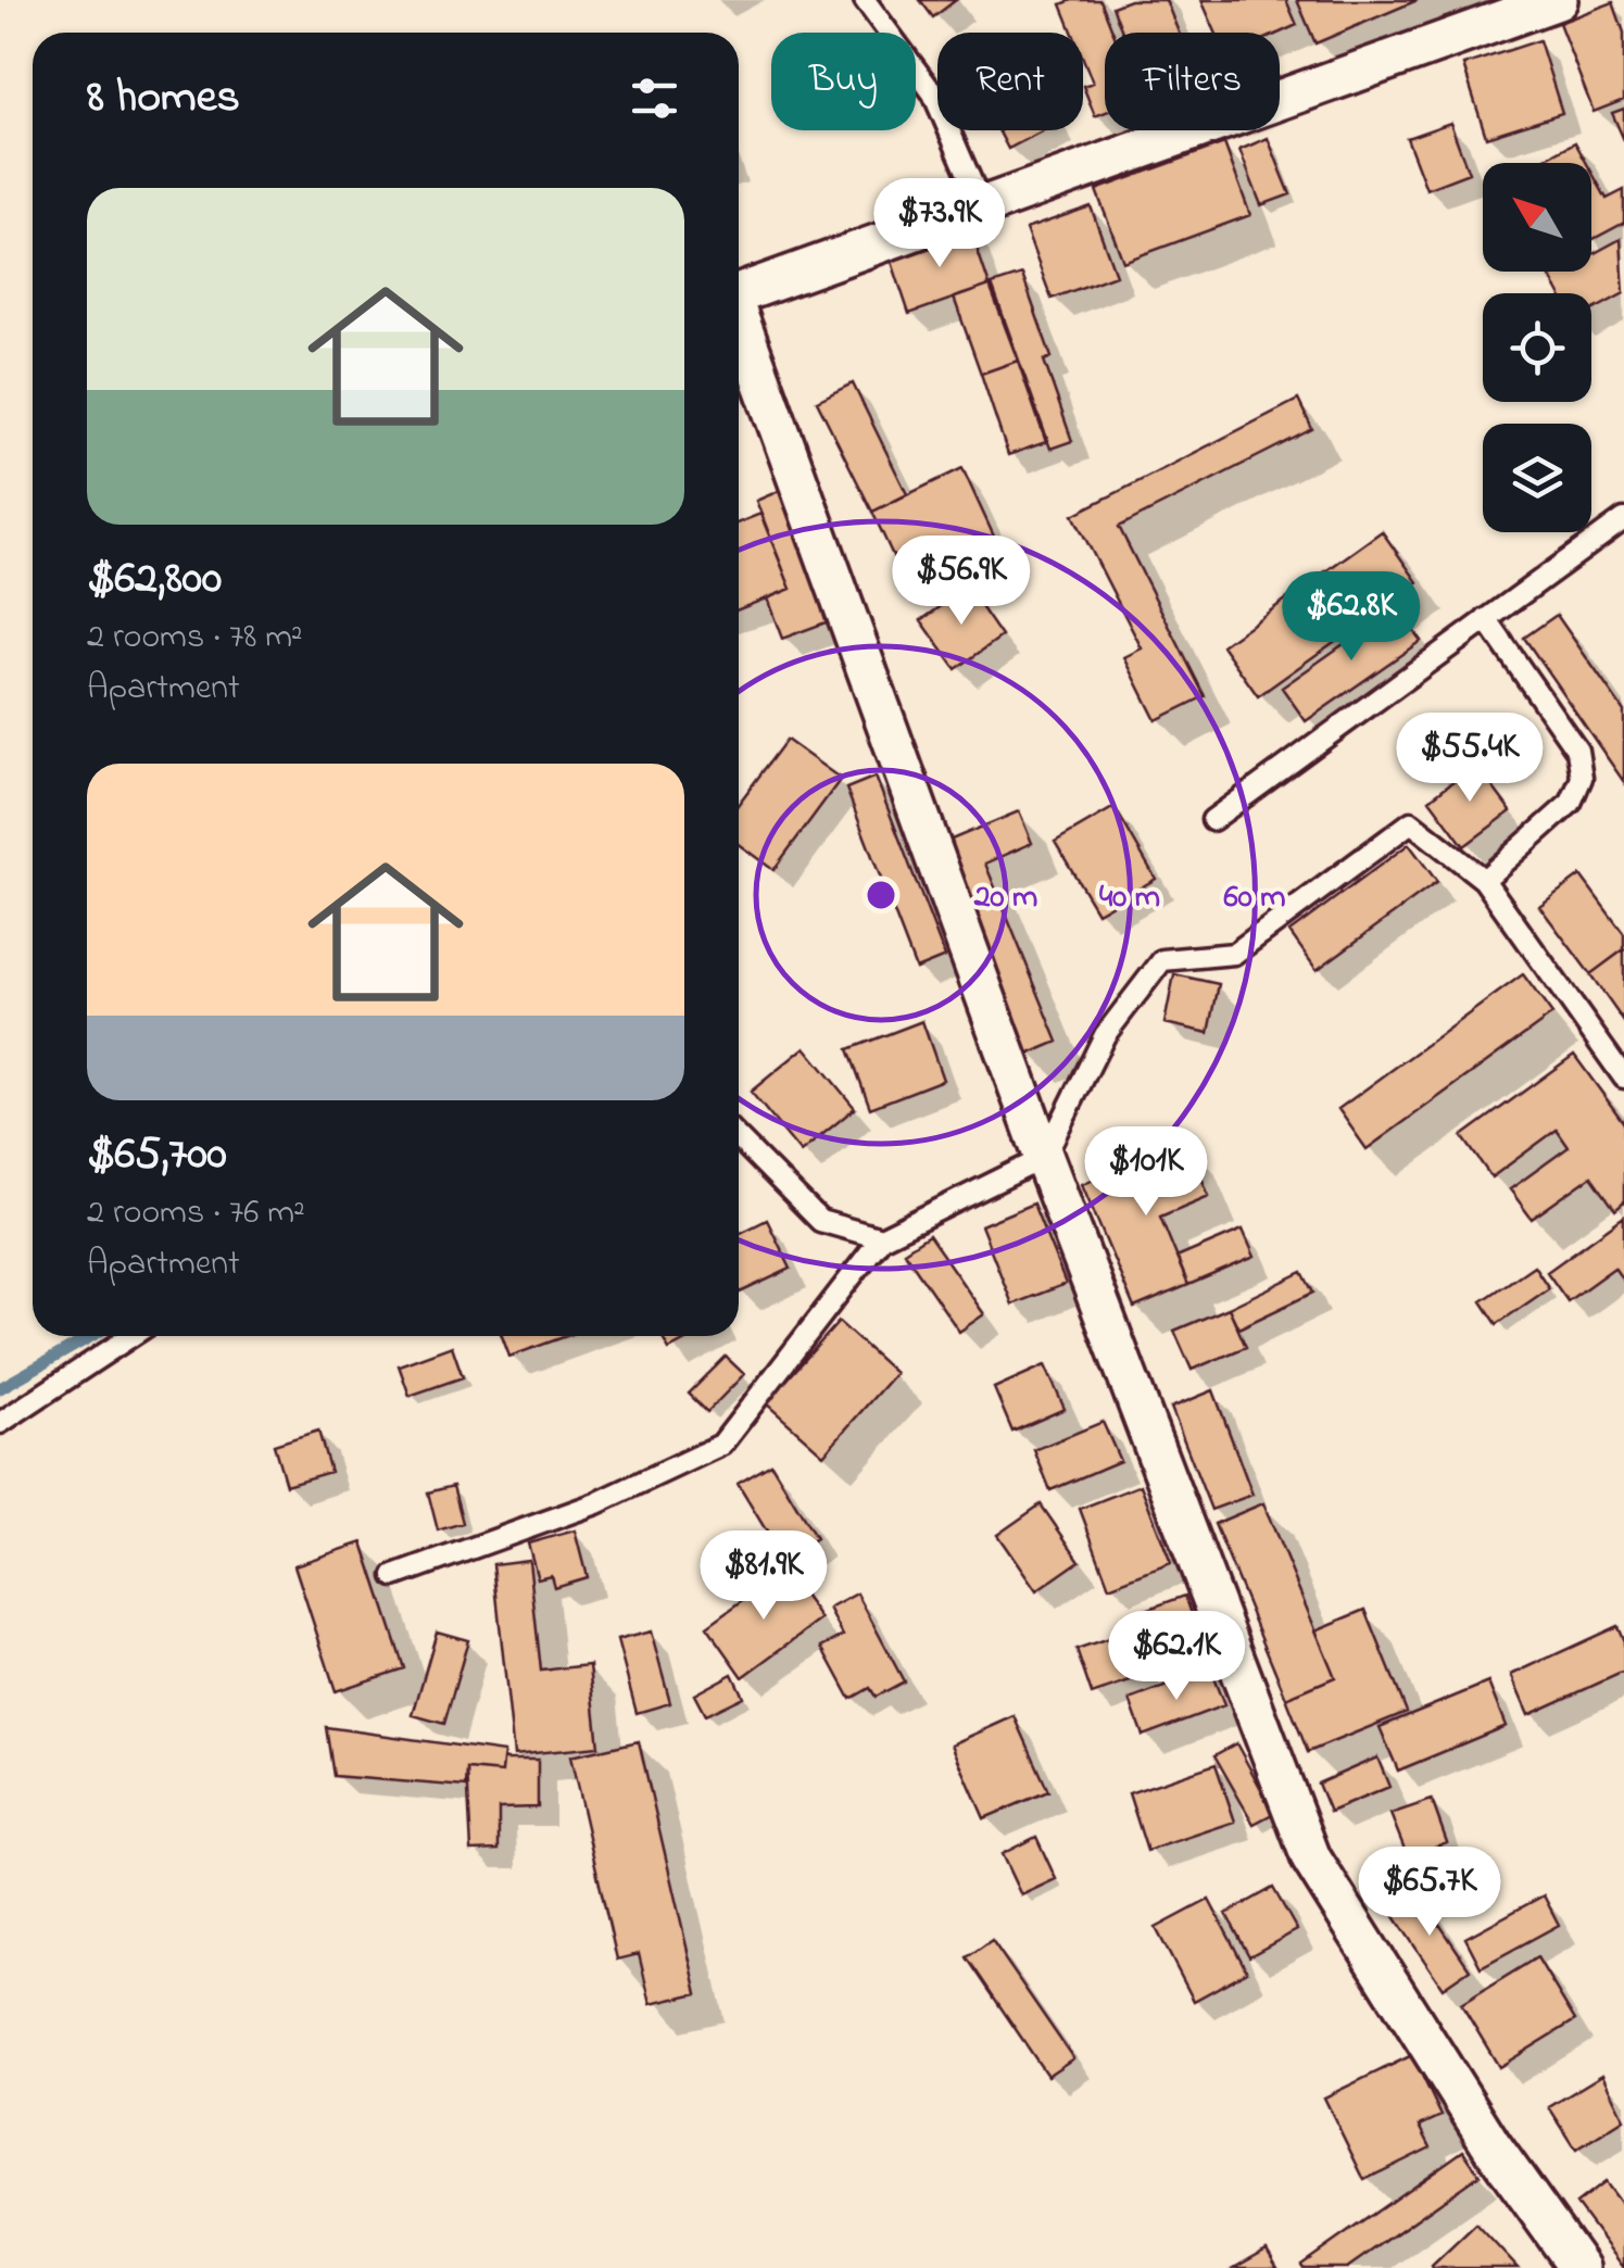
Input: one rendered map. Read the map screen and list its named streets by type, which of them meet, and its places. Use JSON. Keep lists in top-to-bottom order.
{
  "north": "top left",
  "page": {
    "chip": ["Buy", "Rent", "Filters"],
    "heading": "8 homes",
    "list": [
      {
        "name": "$62,800",
        "note": "2 rooms · 78 m² · Apartment"
      },
      {
        "name": "$65,700",
        "note": "2 rooms · 76 m² · Apartment"
      }
    ],
    "price": [
      "$73.9K",
      "$56.9K",
      "$62.8K",
      "$55.4K",
      "$101K",
      "$81.9K",
      "$62.1K",
      "$65.7K"
    ]
  },
  "rings": ["20 m", "40 m", "60 m"]
}
